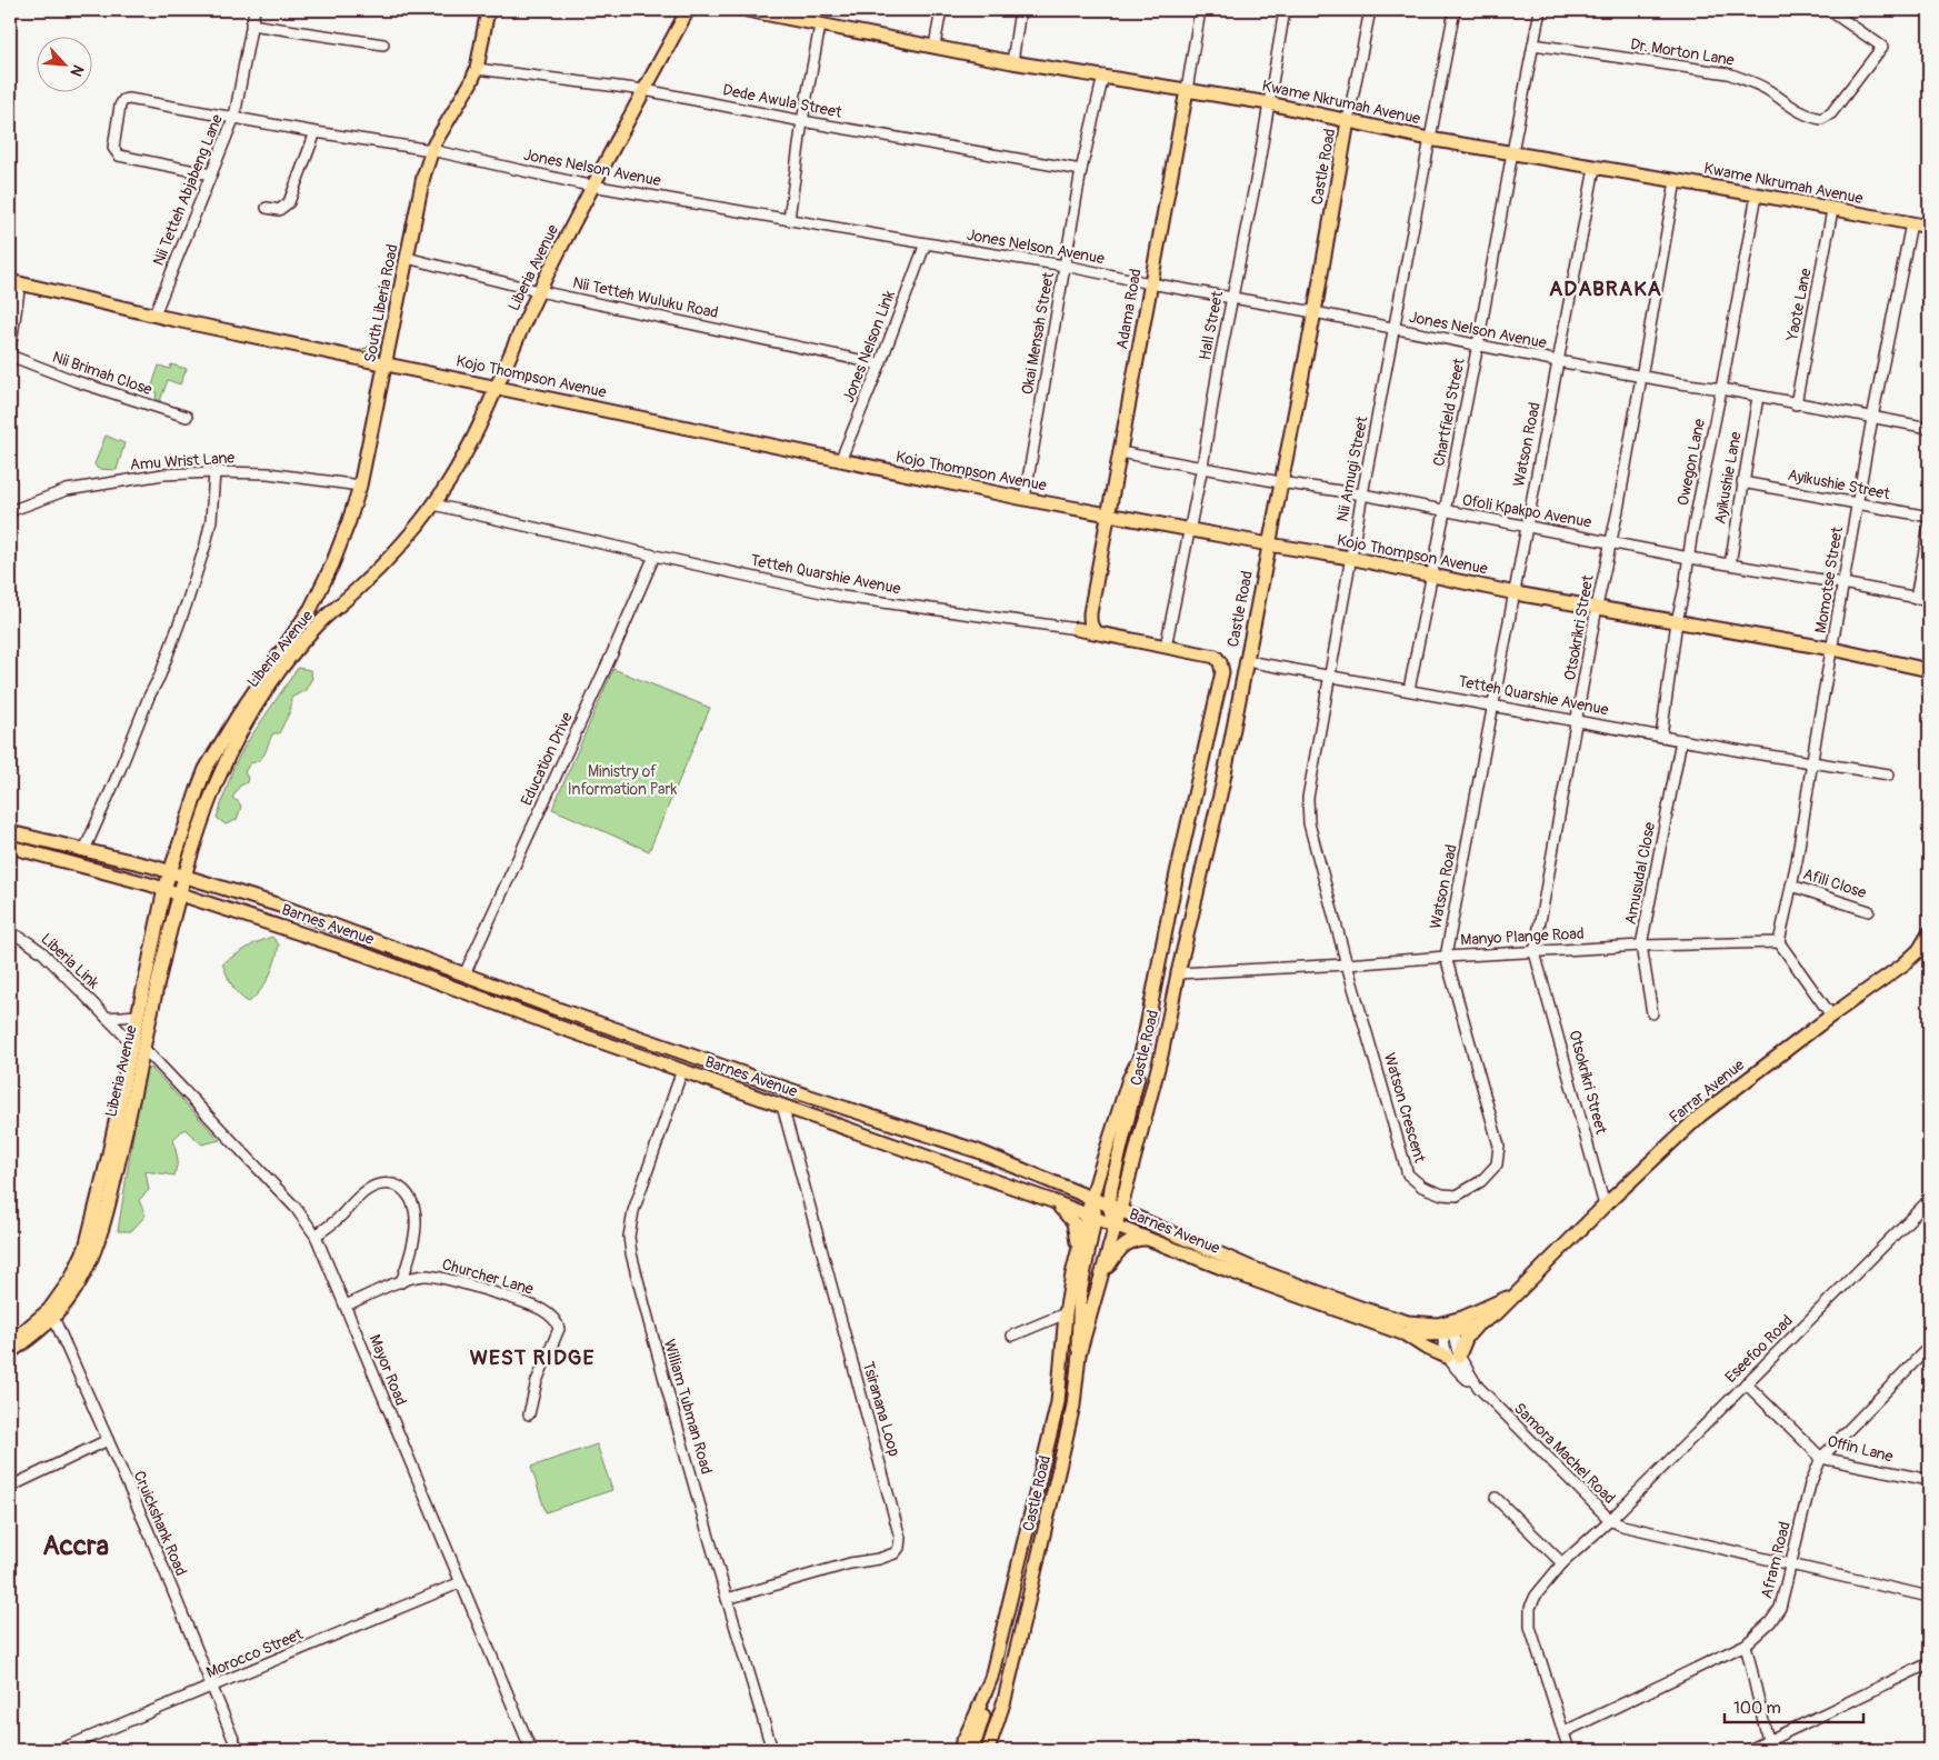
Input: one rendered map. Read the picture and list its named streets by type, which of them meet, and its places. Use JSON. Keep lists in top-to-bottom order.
{
  "streets": {
    "main road": [
      "Kwame Nkrumah Avenue",
      "Castle Road",
      "Liberia Avenue",
      "South Liberia Road",
      "Adama Road",
      "Kojo Thompson Avenue",
      "Tetteh Quarshie Avenue",
      "Barnes Avenue",
      "Farrar Avenue"
    ],
    "street": [
      "Dr. Morton Lane",
      "Dede Awula Street",
      "Jones Nelson Avenue",
      "Nii Tetteh Abjabeng Lane",
      "Nii Tetteh Wuluku Road",
      "Yaote Lane",
      "Hall Street",
      "Okai Mensah Street",
      "Jones Nelson Link",
      "Nii Brimah Close",
      "Chartfield Street",
      "Watson Road",
      "Amu Wrist Lane",
      "Owegon Lane",
      "Nii Amugi Street",
      "Ayikushie Lane",
      "Ayikushie Street",
      "Ofoli Kpakpo Avenue",
      "Momotse Street",
      "Otsokrikri Street",
      "Education Drive",
      "Amusudal Close",
      "Afili Close",
      "Manyo Plange Road",
      "Liberia Link",
      "Watson Crescent",
      "Churcher Lane",
      "Eseefoo Road",
      "Mayor Road",
      "William Tubman Road",
      "Tsiranana Loop",
      "Offin Lane",
      "Samora Machel Road",
      "Cruickshank Road",
      "Afram Road",
      "Morocco Street"
    ]
  },
  "crossings": [
    ["Dr. Morton Lane", "Chartfield Street"],
    ["Dede Awula Street", "Liberia Avenue"],
    ["Dede Awula Street", "South Liberia Road"],
    ["Dede Awula Street", "Okai Mensah Street"],
    ["Kwame Nkrumah Avenue", "Castle Road"],
    ["Kwame Nkrumah Avenue", "Yaote Lane"],
    ["Kwame Nkrumah Avenue", "Adama Road"],
    ["Kwame Nkrumah Avenue", "Hall Street"],
    ["Kwame Nkrumah Avenue", "Okai Mensah Street"],
    ["Kwame Nkrumah Avenue", "Chartfield Street"],
    ["Kwame Nkrumah Avenue", "Watson Road"],
    ["Kwame Nkrumah Avenue", "Owegon Lane"],
    ["Kwame Nkrumah Avenue", "Nii Amugi Street"],
    ["Kwame Nkrumah Avenue", "Momotse Street"],
    ["Kwame Nkrumah Avenue", "Otsokrikri Street"],
    ["Castle Road", "Jones Nelson Avenue"],
    ["Castle Road", "Kojo Thompson Avenue"],
    ["Castle Road", "Ofoli Kpakpo Avenue"],
    ["Castle Road", "Tetteh Quarshie Avenue"],
    ["Castle Road", "Barnes Avenue"],
    ["Castle Road", "Manyo Plange Road"],
    ["Jones Nelson Avenue", "Nii Tetteh Abjabeng Lane"],
    ["Jones Nelson Avenue", "Liberia Avenue"],
    ["Jones Nelson Avenue", "South Liberia Road"],
    ["Jones Nelson Avenue", "Yaote Lane"],
    ["Jones Nelson Avenue", "Adama Road"],
    ["Jones Nelson Avenue", "Hall Street"],
    ["Jones Nelson Avenue", "Okai Mensah Street"],
    ["Jones Nelson Avenue", "Jones Nelson Link"],
    ["Jones Nelson Avenue", "Chartfield Street"],
    ["Jones Nelson Avenue", "Watson Road"],
    ["Jones Nelson Avenue", "Owegon Lane"],
    ["Jones Nelson Avenue", "Nii Amugi Street"],
    ["Jones Nelson Avenue", "Ayikushie Lane"],
    ["Jones Nelson Avenue", "Momotse Street"],
    ["Jones Nelson Avenue", "Otsokrikri Street"],
    ["Nii Tetteh Abjabeng Lane", "Kojo Thompson Avenue"],
    ["Liberia Avenue", "Nii Tetteh Wuluku Road"],
    ["Liberia Avenue", "South Liberia Road"],
    ["Liberia Avenue", "Kojo Thompson Avenue"],
    ["Liberia Avenue", "Tetteh Quarshie Avenue"],
    ["Liberia Avenue", "Barnes Avenue"],
    ["Liberia Avenue", "Liberia Link"],
    ["Liberia Avenue", "Mayor Road"],
    ["Liberia Avenue", "Cruickshank Road"],
    ["Nii Tetteh Wuluku Road", "South Liberia Road"],
    ["Nii Tetteh Wuluku Road", "Jones Nelson Link"],
    ["South Liberia Road", "Kojo Thompson Avenue"],
    ["South Liberia Road", "Amu Wrist Lane"],
    ["Adama Road", "Kojo Thompson Avenue"],
    ["Adama Road", "Ofoli Kpakpo Avenue"],
    ["Adama Road", "Tetteh Quarshie Avenue"],
    ["Hall Street", "Kojo Thompson Avenue"],
    ["Hall Street", "Ofoli Kpakpo Avenue"],
    ["Hall Street", "Tetteh Quarshie Avenue"],
    ["Okai Mensah Street", "Kojo Thompson Avenue"],
    ["Jones Nelson Link", "Kojo Thompson Avenue"],
    ["Kojo Thompson Avenue", "Chartfield Street"],
    ["Kojo Thompson Avenue", "Watson Road"],
    ["Kojo Thompson Avenue", "Owegon Lane"],
    ["Kojo Thompson Avenue", "Nii Amugi Street"],
    ["Kojo Thompson Avenue", "Momotse Street"],
    ["Kojo Thompson Avenue", "Otsokrikri Street"],
    ["Chartfield Street", "Ofoli Kpakpo Avenue"],
    ["Chartfield Street", "Tetteh Quarshie Avenue"],
    ["Watson Road", "Ofoli Kpakpo Avenue"],
    ["Watson Road", "Tetteh Quarshie Avenue"],
    ["Watson Road", "Manyo Plange Road"],
    ["Watson Road", "Watson Crescent"],
    ["Owegon Lane", "Ofoli Kpakpo Avenue"],
    ["Owegon Lane", "Tetteh Quarshie Avenue"],
    ["Nii Amugi Street", "Ofoli Kpakpo Avenue"],
    ["Nii Amugi Street", "Tetteh Quarshie Avenue"],
    ["Nii Amugi Street", "Manyo Plange Road"],
    ["Nii Amugi Street", "Watson Crescent"],
    ["Ayikushie Lane", "Ayikushie Street"],
    ["Ayikushie Lane", "Ofoli Kpakpo Avenue"],
    ["Ayikushie Street", "Momotse Street"],
    ["Ofoli Kpakpo Avenue", "Momotse Street"],
    ["Ofoli Kpakpo Avenue", "Otsokrikri Street"],
    ["Tetteh Quarshie Avenue", "Momotse Street"],
    ["Tetteh Quarshie Avenue", "Otsokrikri Street"],
    ["Tetteh Quarshie Avenue", "Education Drive"],
    ["Tetteh Quarshie Avenue", "Amusudal Close"],
    ["Momotse Street", "Afili Close"],
    ["Momotse Street", "Manyo Plange Road"],
    ["Otsokrikri Street", "Manyo Plange Road"],
    ["Otsokrikri Street", "Farrar Avenue"],
    ["Education Drive", "Barnes Avenue"],
    ["Amusudal Close", "Manyo Plange Road"],
    ["Barnes Avenue", "Farrar Avenue"],
    ["Barnes Avenue", "William Tubman Road"],
    ["Barnes Avenue", "Tsiranana Loop"],
    ["Barnes Avenue", "Samora Machel Road"],
    ["Manyo Plange Road", "Watson Crescent"],
    ["Liberia Link", "Mayor Road"],
    ["Farrar Avenue", "Samora Machel Road"],
    ["Churcher Lane", "Mayor Road"],
    ["Eseefoo Road", "Offin Lane"],
    ["Eseefoo Road", "Samora Machel Road"],
    ["Eseefoo Road", "Afram Road"],
    ["Mayor Road", "Morocco Street"],
    ["William Tubman Road", "Tsiranana Loop"],
    ["Offin Lane", "Afram Road"],
    ["Samora Machel Road", "Afram Road"],
    ["Cruickshank Road", "Morocco Street"]
  ],
  "districts": ["ADABRAKA", "WEST RIDGE", "Accra"],
  "parks": ["Ministry of Information Park"],
  "scale_bar": "100 m",
  "north": "bottom right"
}
